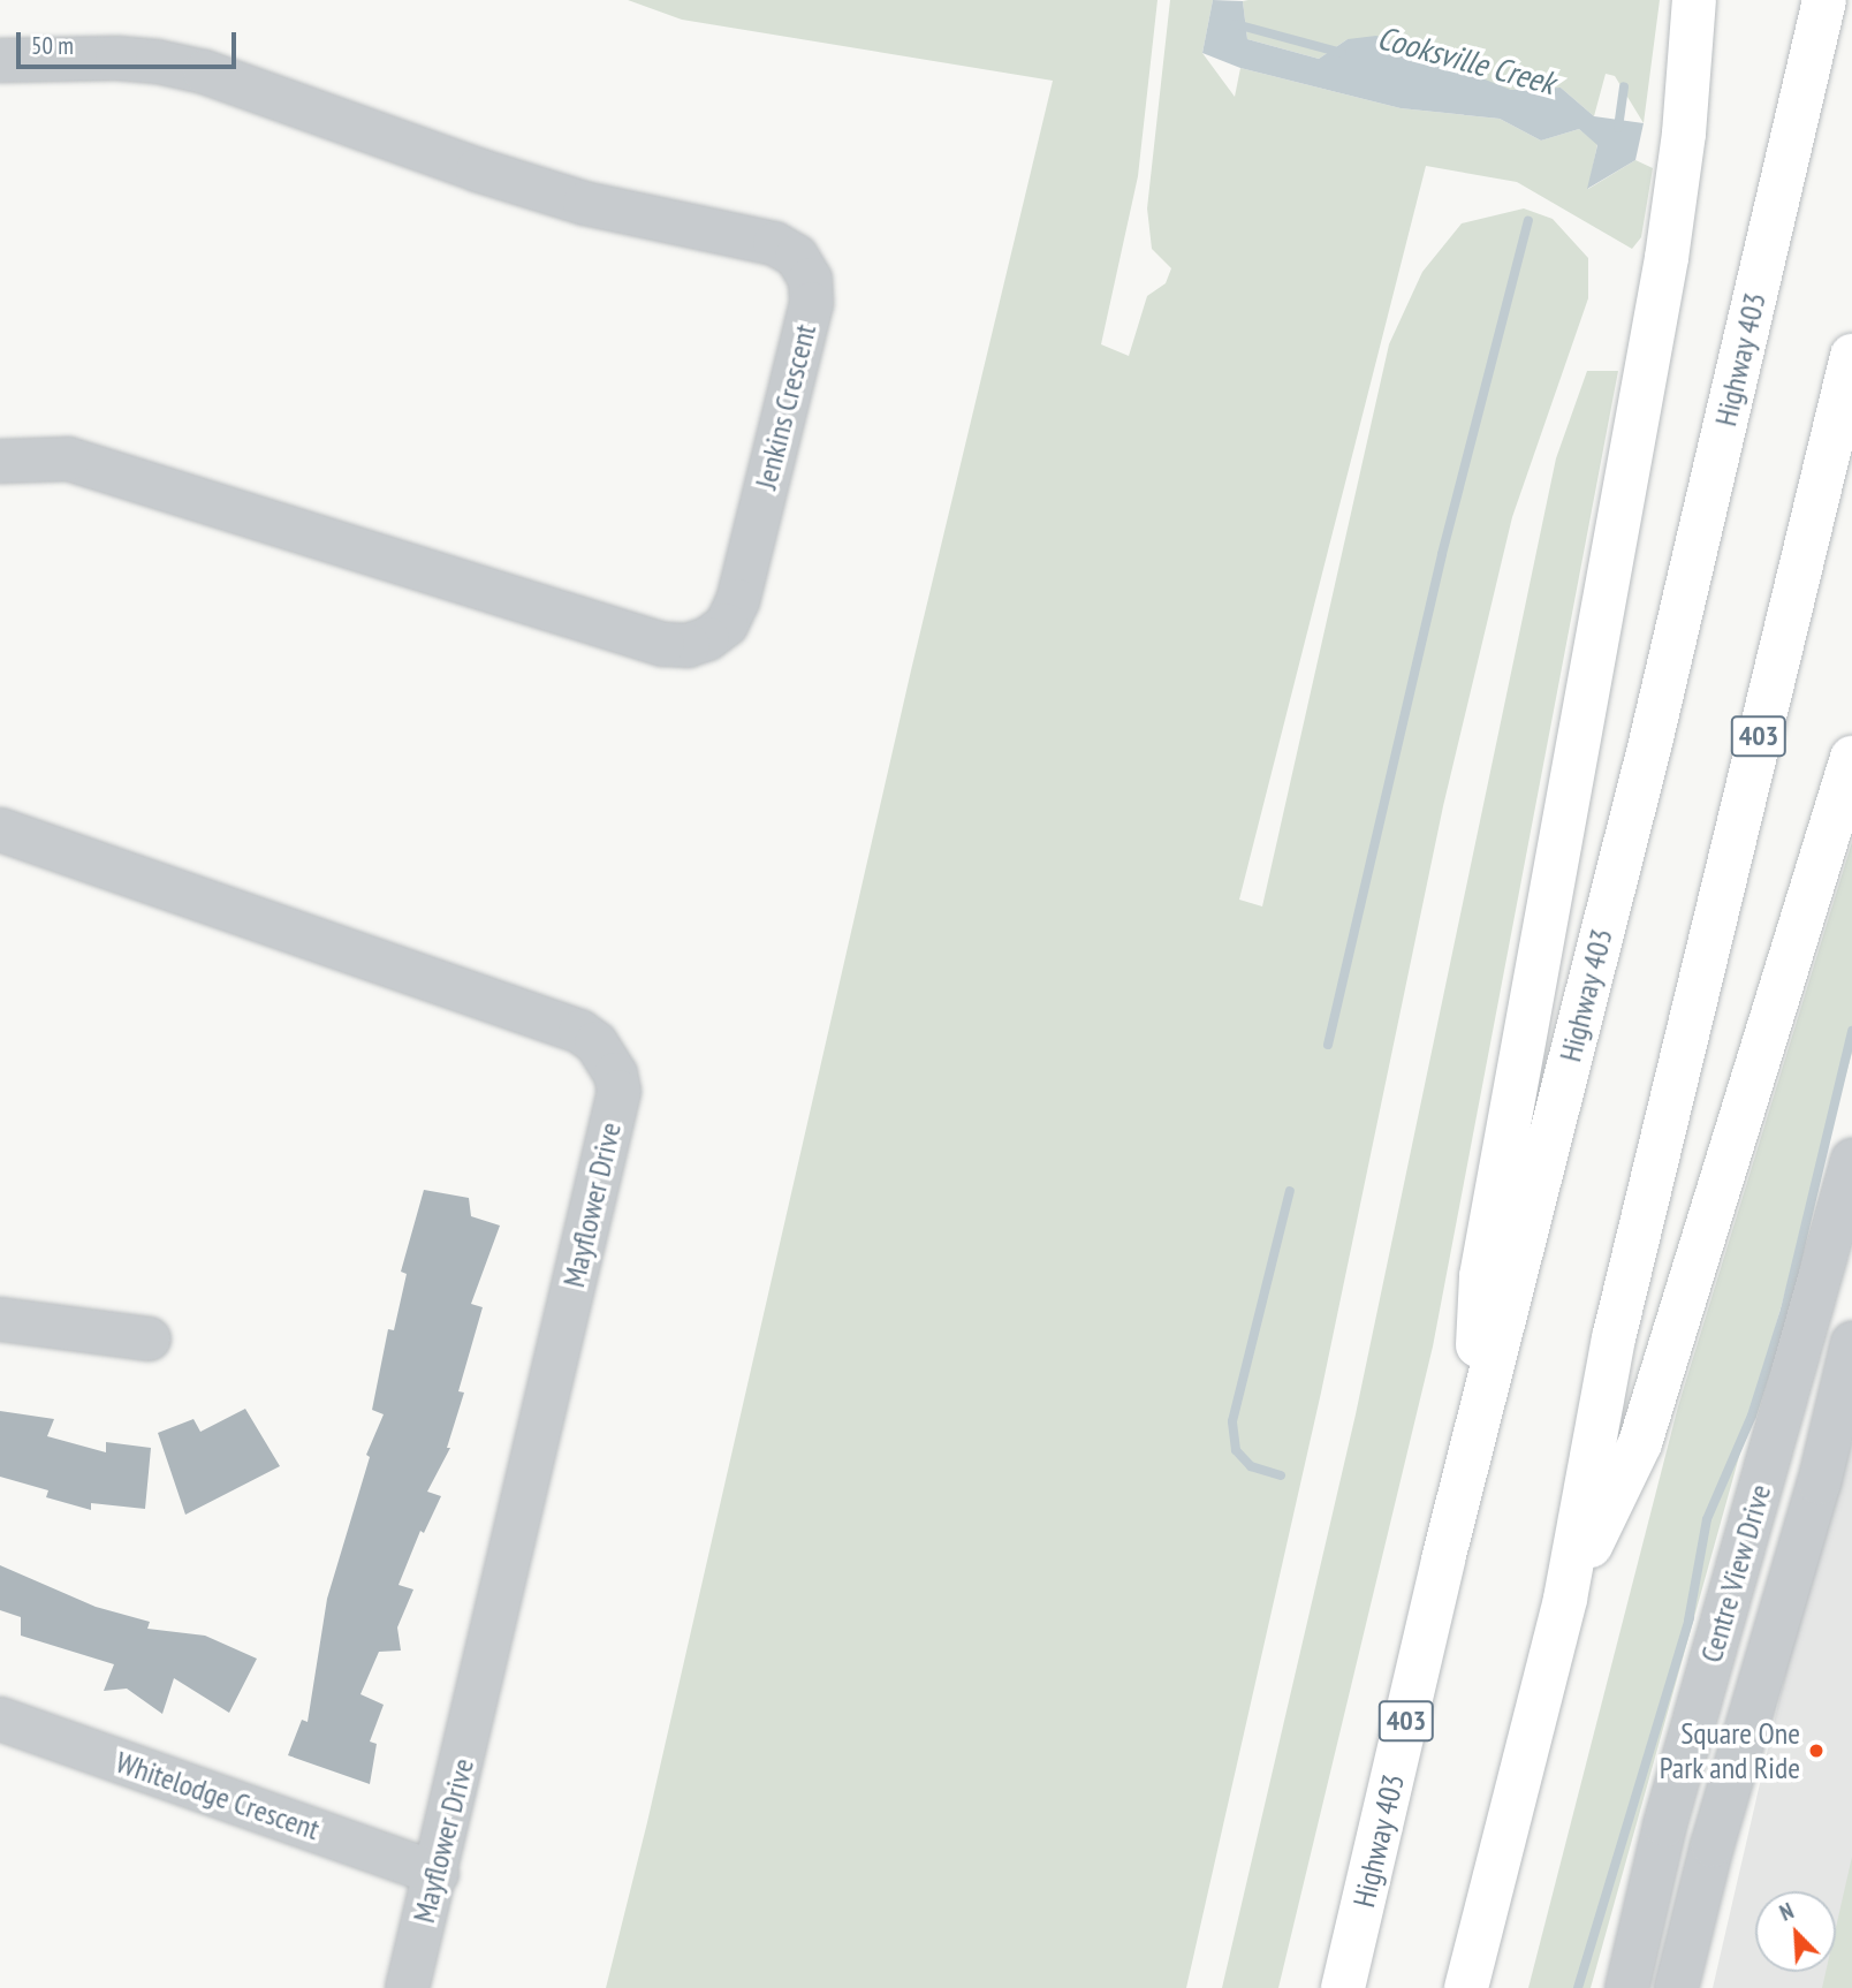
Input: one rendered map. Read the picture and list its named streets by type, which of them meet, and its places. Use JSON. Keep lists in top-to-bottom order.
{
  "streets": {
    "highway": ["Highway 403", "403"],
    "street": [
      "Jenkins Crescent",
      "Mayflower Drive",
      "Centre View Drive",
      "Whitelodge Crescent"
    ]
  },
  "crossings": [
    ["Mayflower Drive", "Whitelodge Crescent"]
  ],
  "water": ["Cooksville Creek"],
  "places": ["Square One Park and Ride"],
  "scale_bar": "50 m",
  "north": "top left"
}
